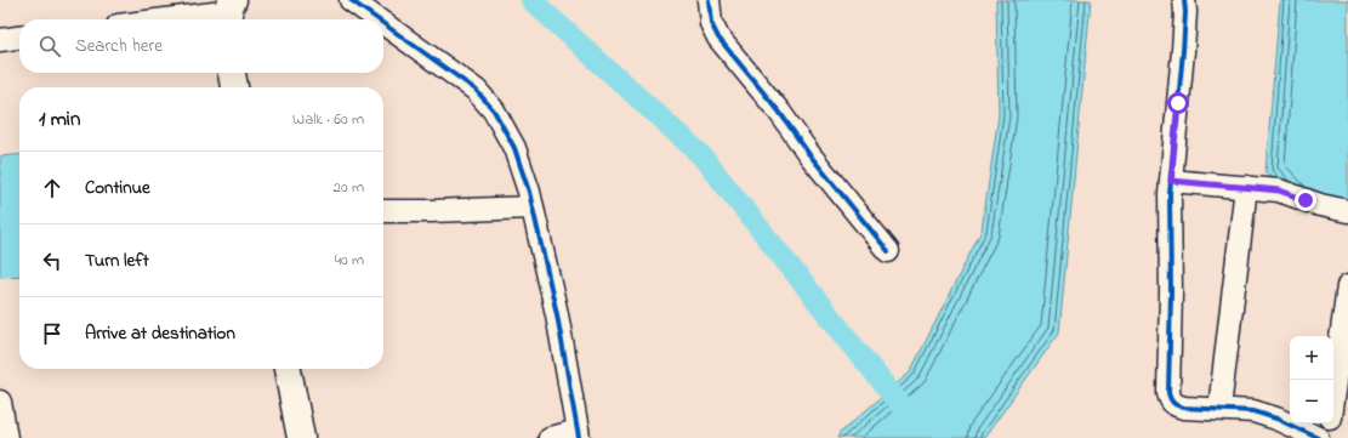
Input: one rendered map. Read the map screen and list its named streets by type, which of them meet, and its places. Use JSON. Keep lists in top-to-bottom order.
{
  "page": {
    "search": "Search here",
    "heading": ["1 min", "Walk · 60 m"],
    "list": [
      ["Continue", "20 m"],
      ["Turn left", "40 m"],
      "Arrive at destination"
    ],
    "map_buttons": ["+", "−"]
  }
}
